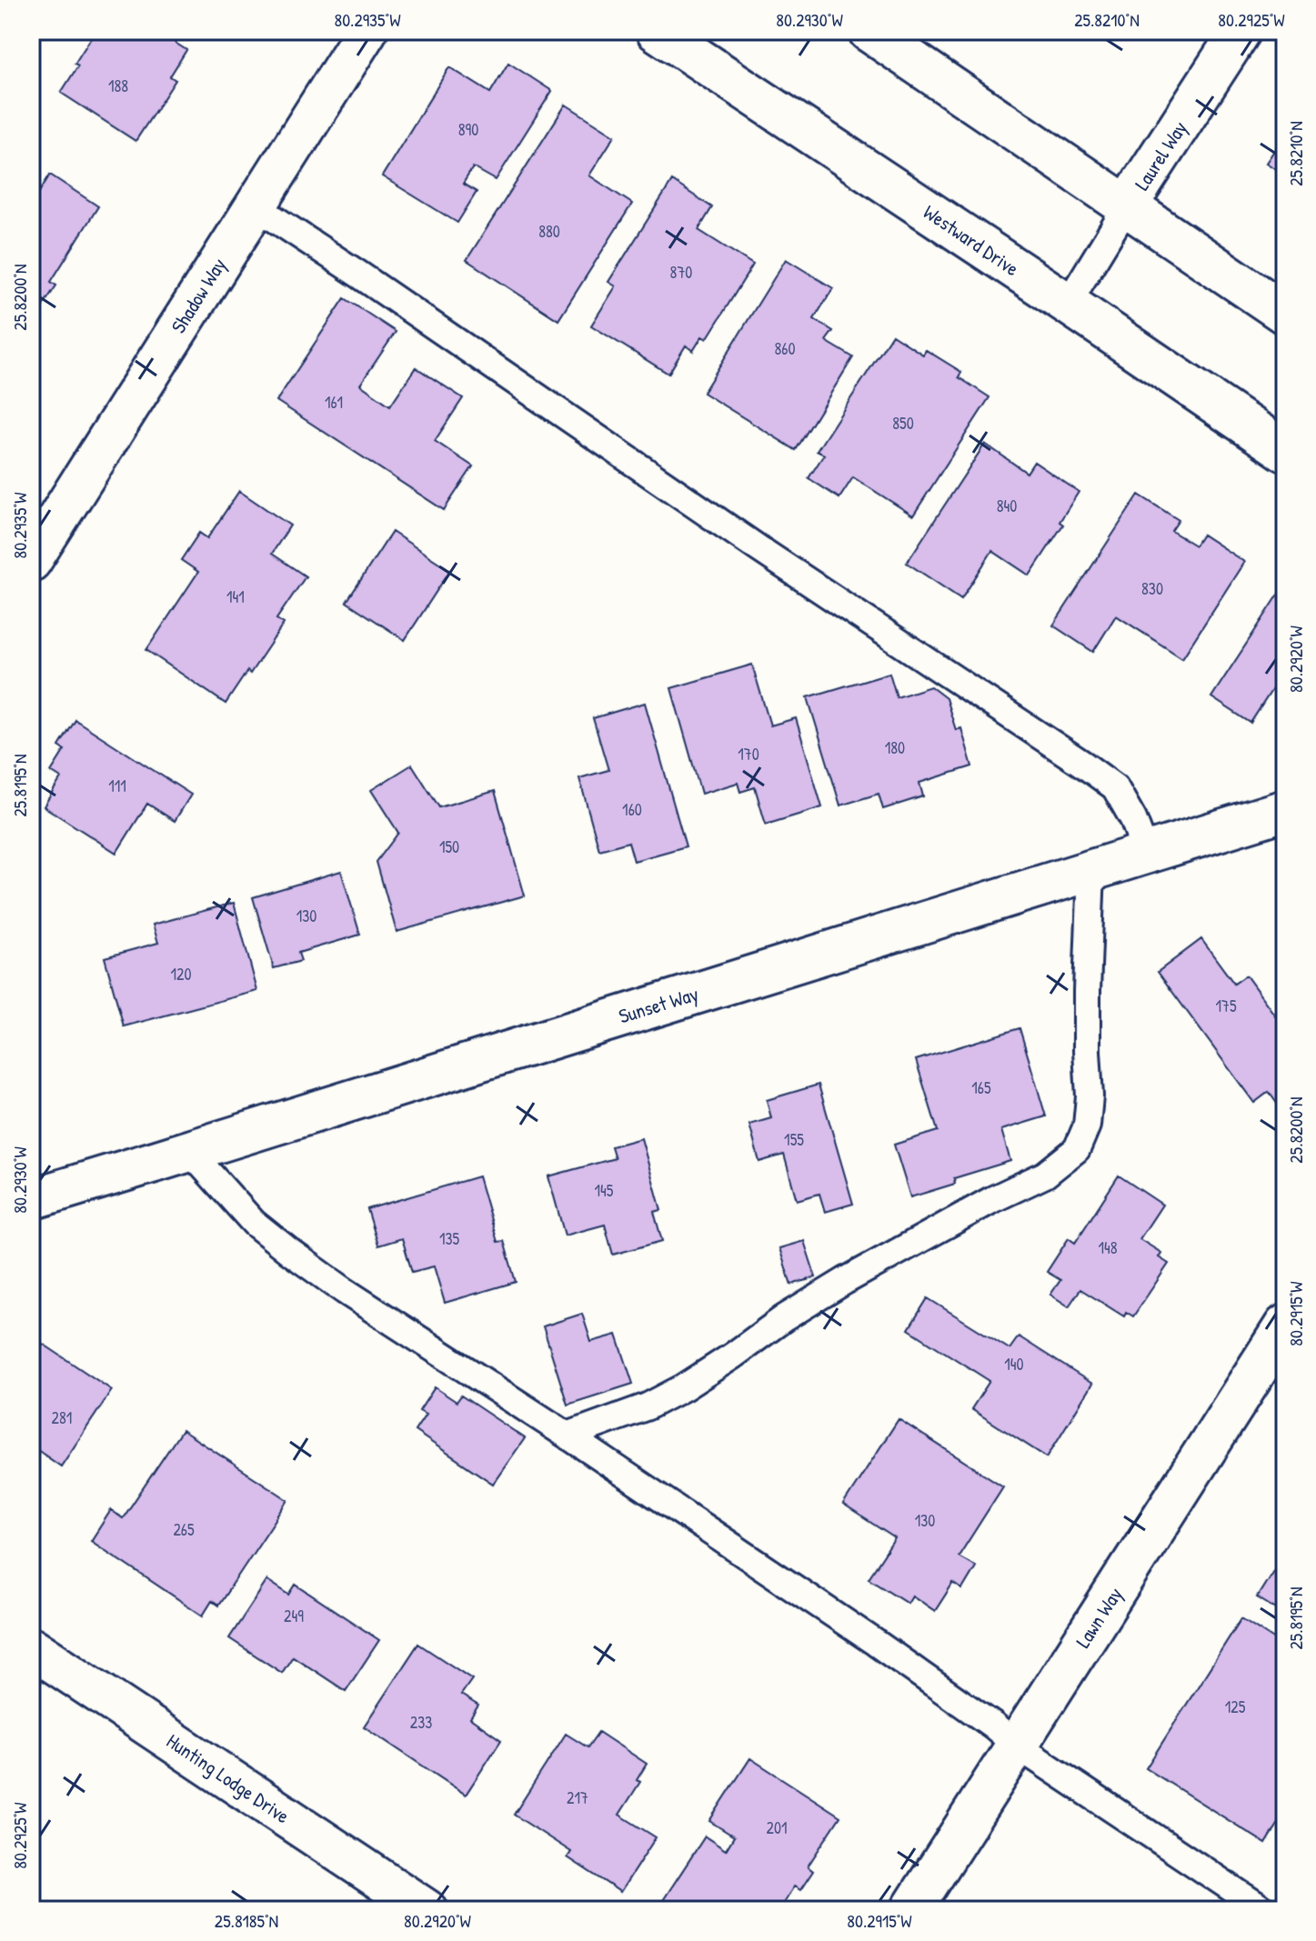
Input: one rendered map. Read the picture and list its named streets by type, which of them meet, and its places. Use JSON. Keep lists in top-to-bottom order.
{
  "streets": {
    "street": [
      "Laurel Way",
      "Westward Drive",
      "Shadow Way",
      "Sunset Way",
      "Lawn Way",
      "Hunting Lodge Drive"
    ]
  },
  "house_numbers": [
    "188",
    "890",
    "880",
    "870",
    "860",
    "161",
    "850",
    "840",
    "830",
    "141",
    "180",
    "170",
    "111",
    "160",
    "150",
    "130",
    "120",
    "175",
    "165",
    "155",
    "145",
    "135",
    "148",
    "140",
    "281",
    "130",
    "265",
    "249",
    "125",
    "233",
    "217",
    "201"
  ],
  "coordinates": [
    "80.2935°W",
    "80.2930°W",
    "25.8210°N",
    "80.2925°W",
    "25.8200°N",
    "80.2920°W",
    "25.8195°N",
    "80.2915°W",
    "25.8185°N"
  ]
}
